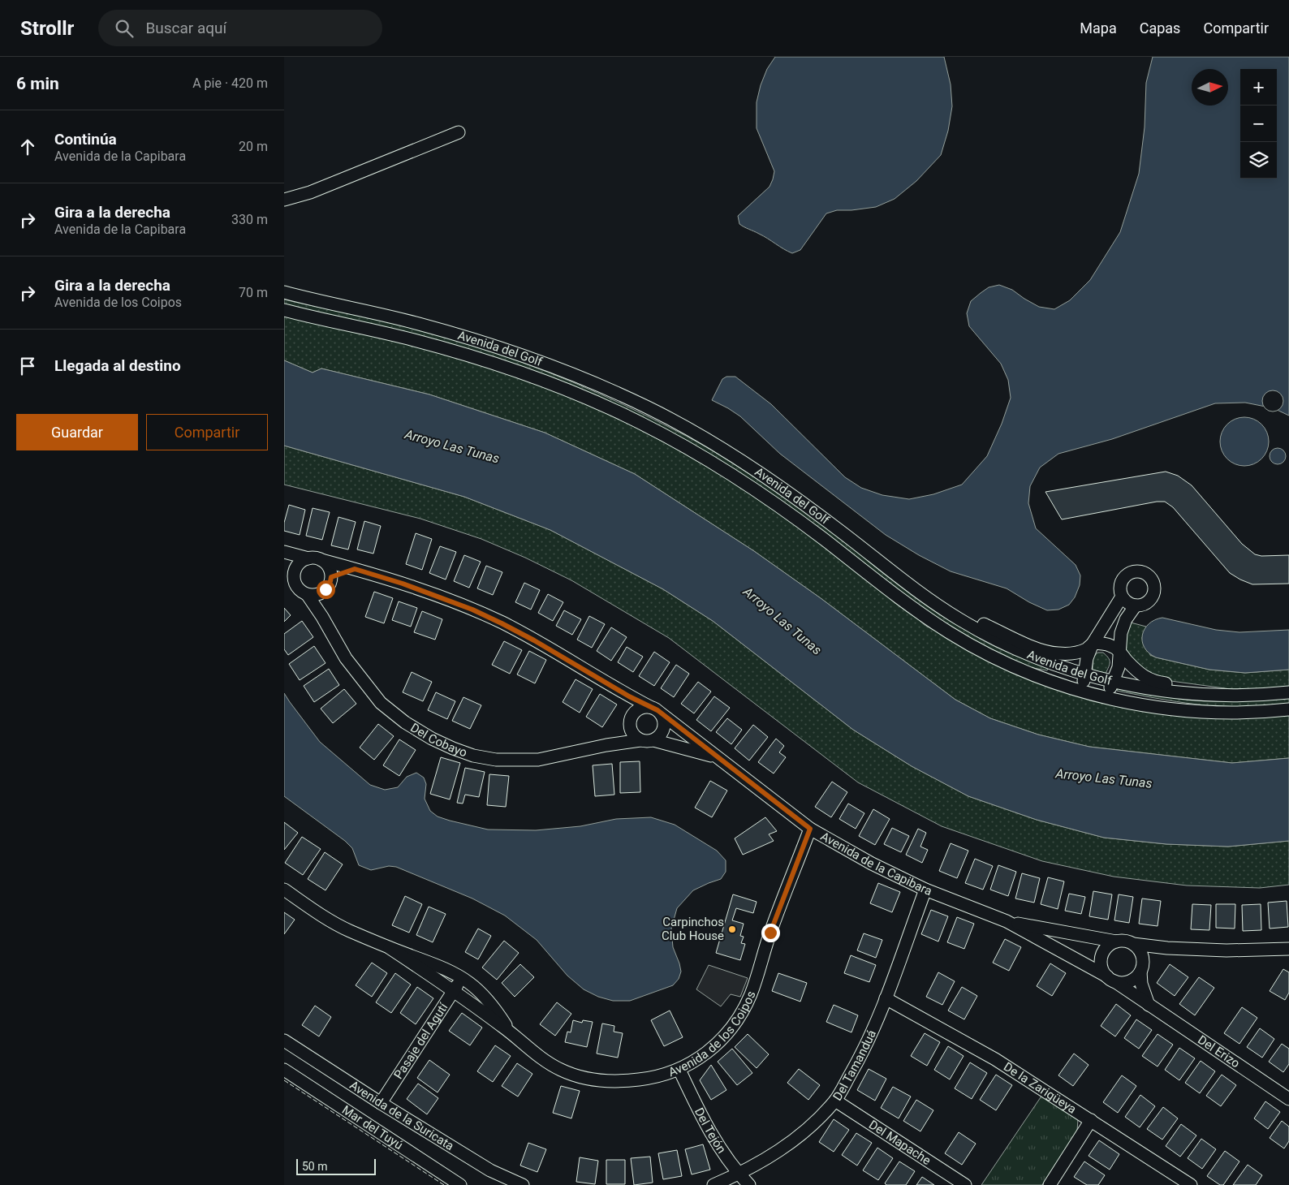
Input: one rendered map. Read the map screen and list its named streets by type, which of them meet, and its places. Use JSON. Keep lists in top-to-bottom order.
{
  "streets": {
    "street": [
      "Avenida del Golf",
      "Del Cobayo",
      "Avenida de la Capibara",
      "Avenida de los Coipos",
      "Pasaje del Agutí",
      "Del Erizo",
      "Del Tamanduá",
      "De la Zarigüeya",
      "Avenida de la Suricata",
      "Mar del Tuyú",
      "Del Tejón",
      "Del Mapache"
    ]
  },
  "crossings": [
    ["Del Cobayo", "Avenida de la Capibara"],
    ["Avenida de la Capibara", "Avenida de los Coipos"],
    ["Avenida de la Capibara", "Del Erizo"],
    ["Avenida de la Capibara", "Del Tamanduá"],
    ["Avenida de los Coipos", "Pasaje del Agutí"],
    ["Avenida de los Coipos", "Del Tejón"],
    ["Pasaje del Agutí", "Avenida de la Suricata"],
    ["Del Tamanduá", "De la Zarigüeya"],
    ["Del Tamanduá", "Del Tejón"],
    ["Del Tamanduá", "Del Mapache"]
  ],
  "water": ["Arroyo Las Tunas"],
  "places": ["Carpinchos Club House"],
  "scale_bar": "50 m",
  "north": "right",
  "page": {
    "header": "Strollr",
    "search": "Buscar aquí",
    "nav": ["Mapa", "Capas", "Compartir"],
    "heading": ["6 min", "A pie · 420 m"],
    "map_buttons": ["+", "−"],
    "list": [
      ["Continúa", "Avenida de la Capibara", "20 m"],
      ["Gira a la derecha", "Avenida de la Capibara", "330 m"],
      ["Gira a la derecha", "Avenida de los Coipos", "70 m"],
      "Llegada al destino"
    ],
    "buttons": ["Guardar", "Compartir"],
    "scale": "50 m"
  }
}
